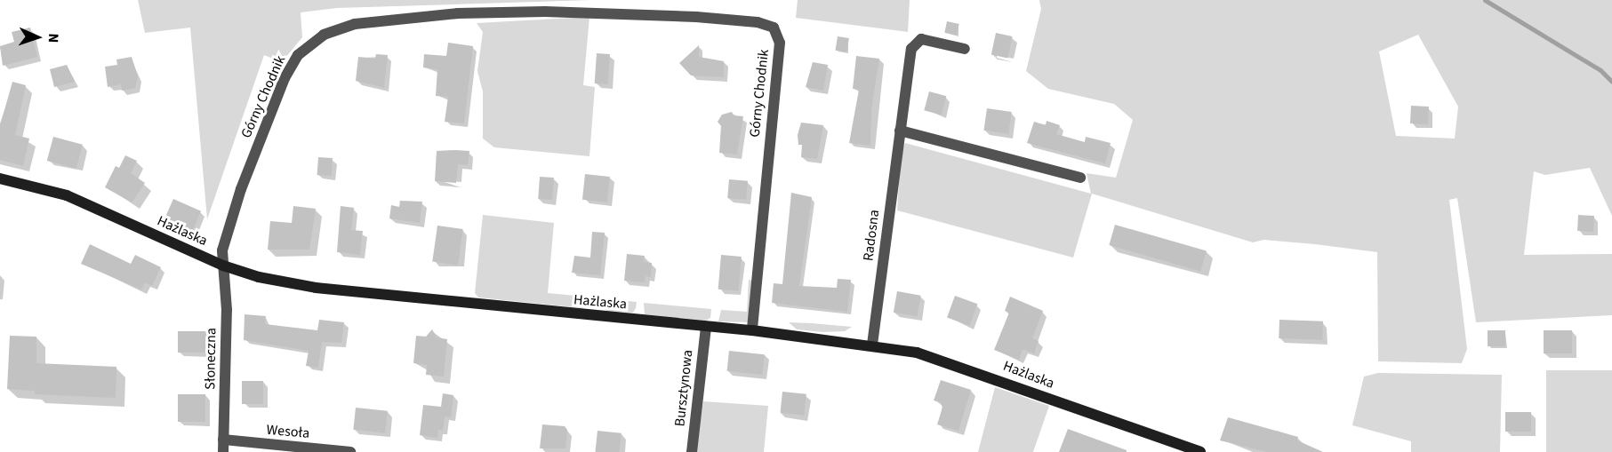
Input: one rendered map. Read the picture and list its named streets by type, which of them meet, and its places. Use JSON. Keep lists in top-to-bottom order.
{
  "streets": {
    "street": [
      "Górny Chodnik",
      "Hażlaska",
      "Radosna",
      "Słoneczna",
      "Bursztynowa",
      "Wesoła"
    ]
  },
  "crossings": [
    ["Górny Chodnik", "Hażlaska"],
    ["Górny Chodnik", "Słoneczna"],
    ["Hażlaska", "Radosna"],
    ["Hażlaska", "Słoneczna"],
    ["Hażlaska", "Bursztynowa"],
    ["Słoneczna", "Wesoła"]
  ],
  "north": "right"
}
